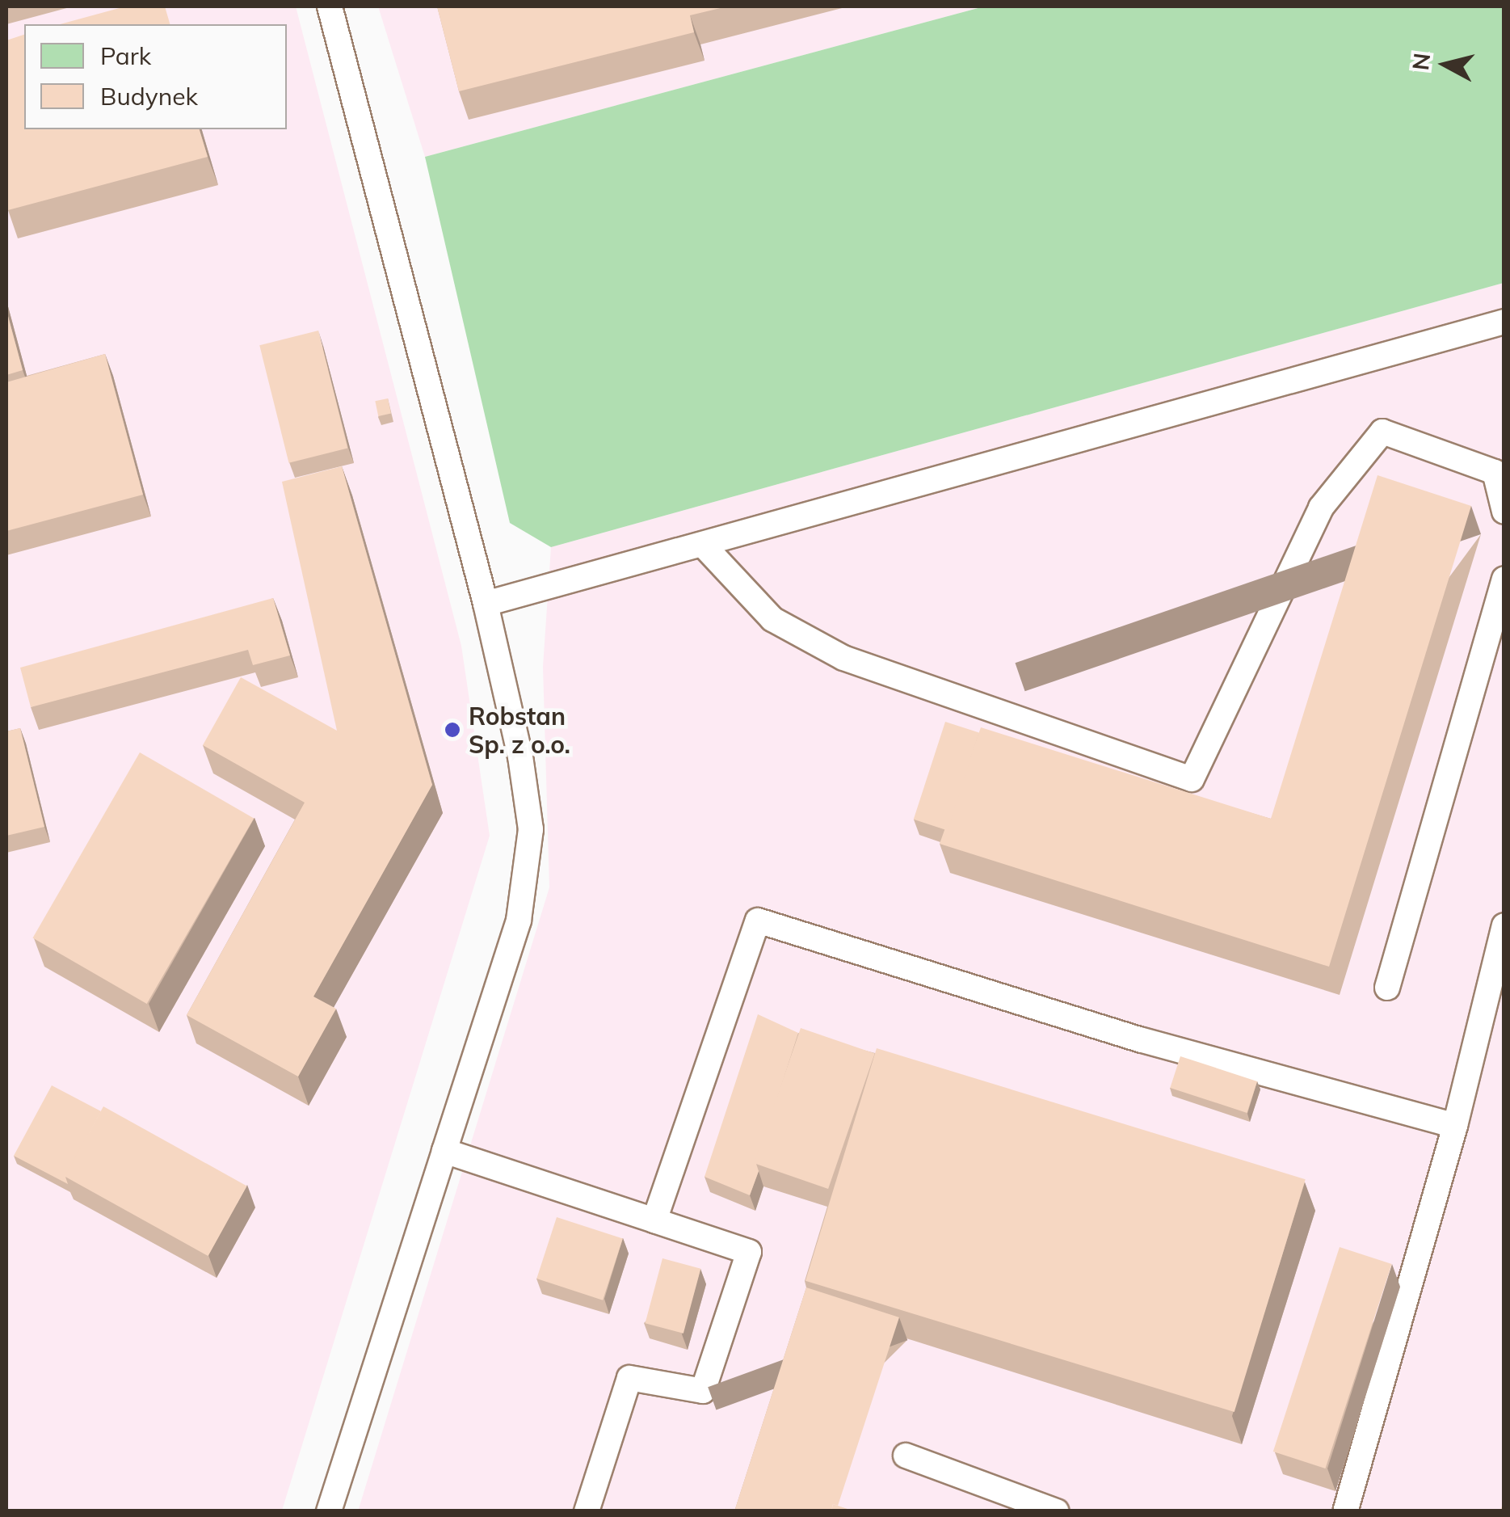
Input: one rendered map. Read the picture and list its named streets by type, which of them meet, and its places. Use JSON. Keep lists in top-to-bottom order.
{
  "places": ["Robstan Sp. z o.o."],
  "legend": ["Park", "Budynek"],
  "north": "left"
}
